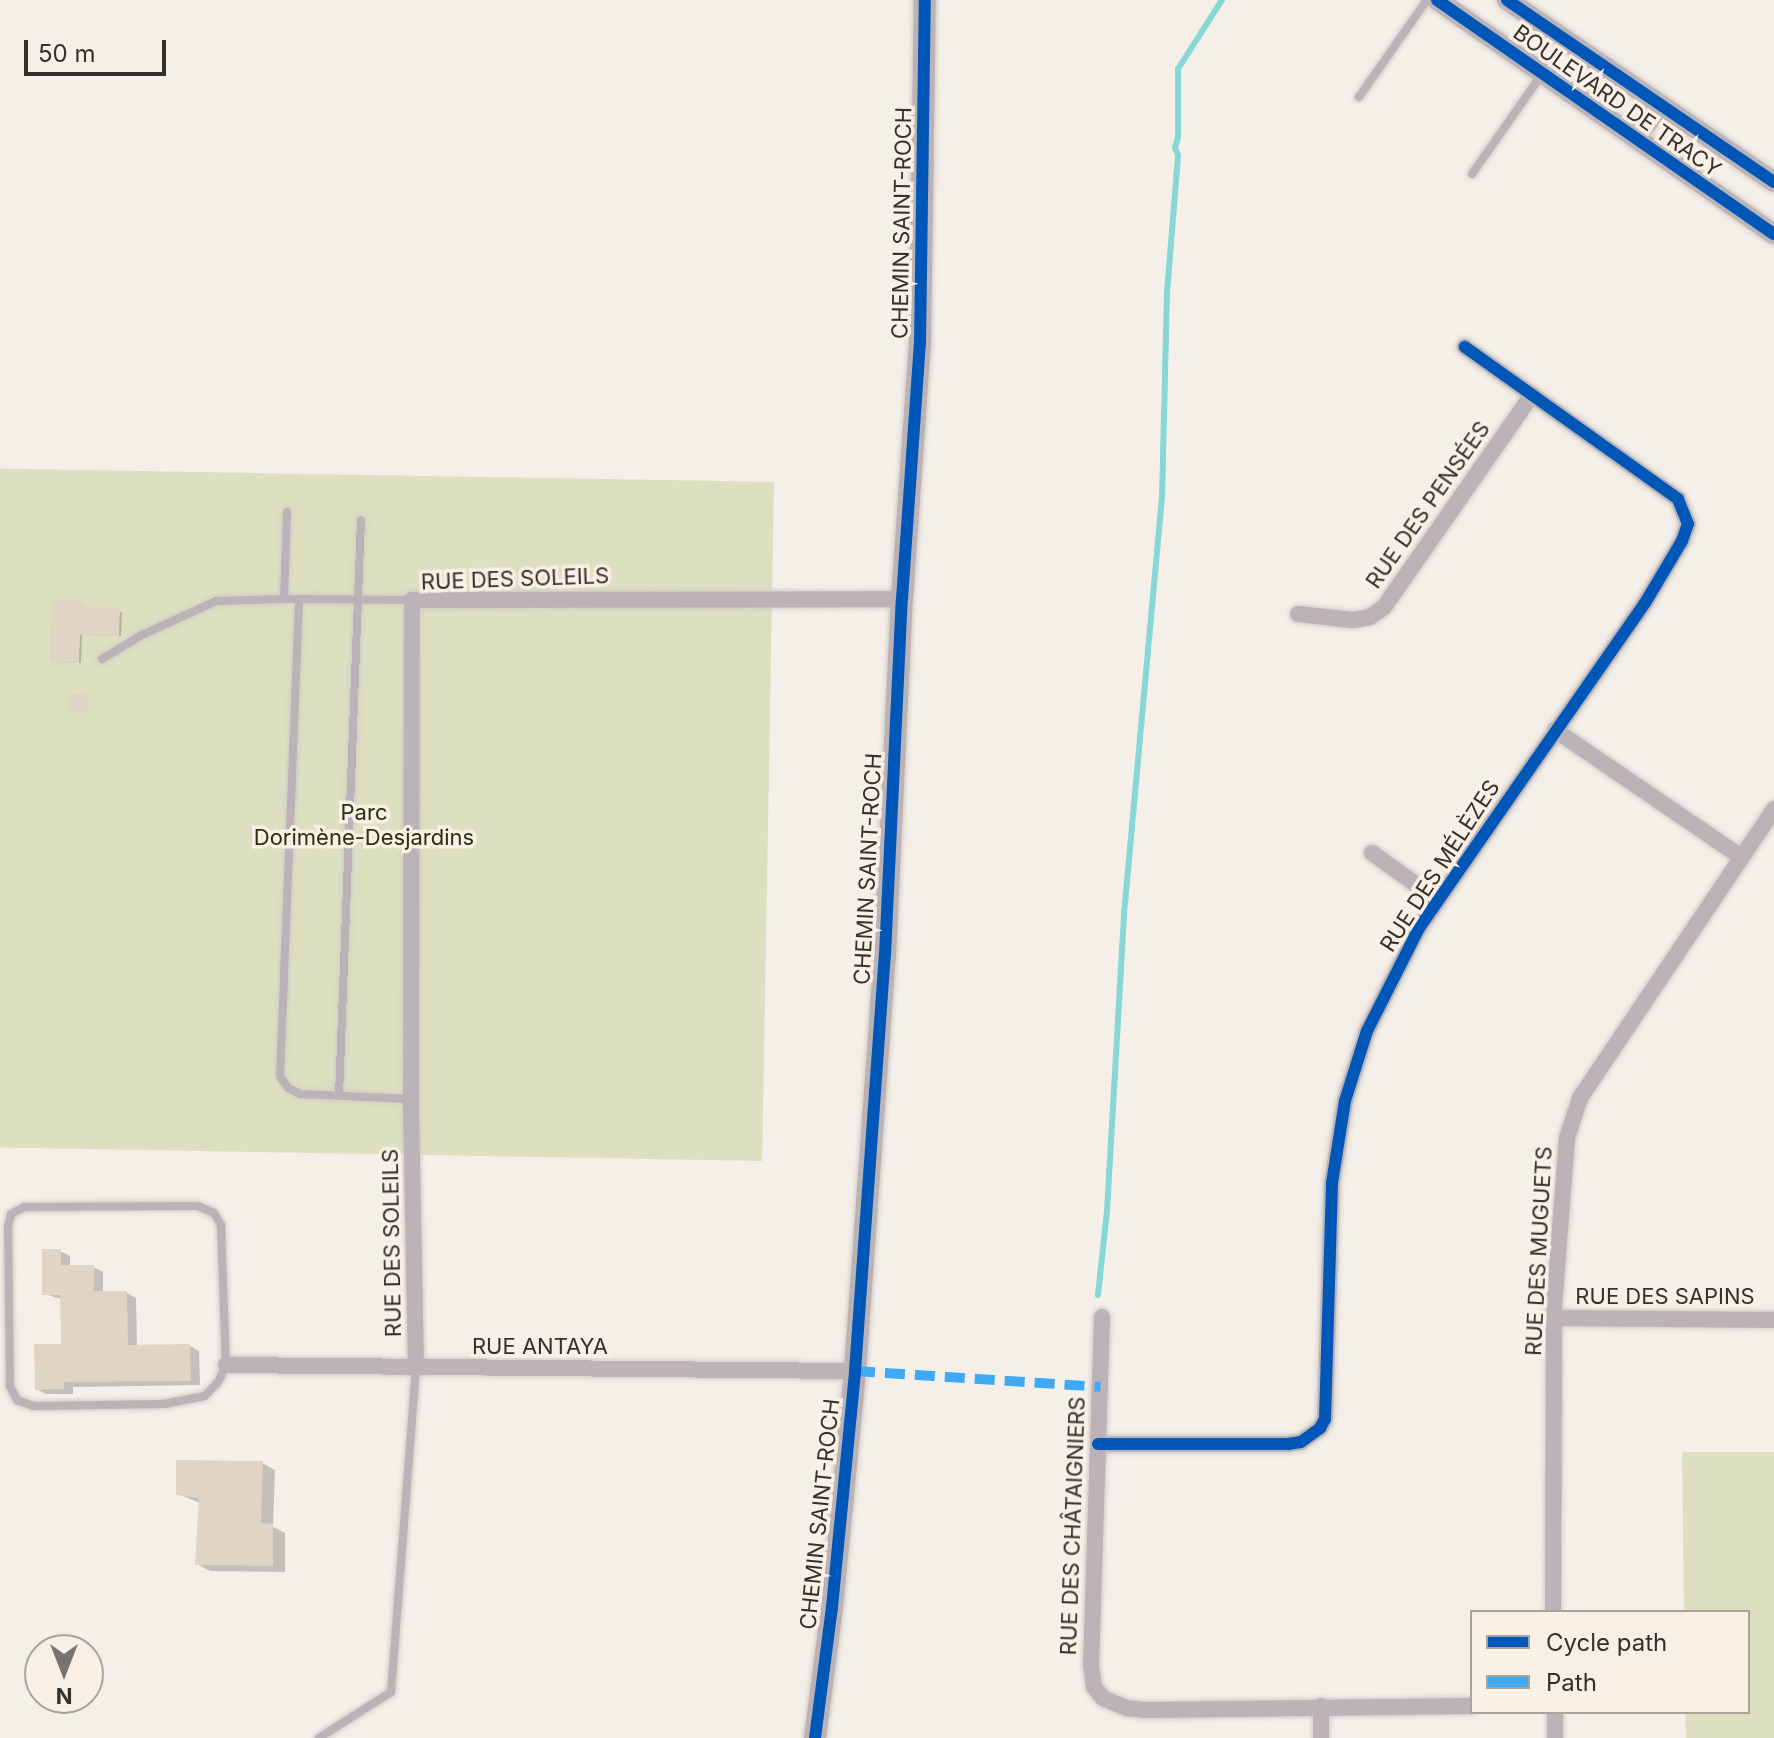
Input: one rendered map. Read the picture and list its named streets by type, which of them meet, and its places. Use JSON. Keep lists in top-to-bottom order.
{
  "streets": {
    "main road": ["CHEMIN SAINT-ROCH"],
    "street": [
      "BOULEVARD DE TRACY",
      "RUE DES PENSÉES",
      "RUE DES SOLEILS",
      "RUE DES MÉLÈZES",
      "RUE DES MUGUETS",
      "RUE DES SAPINS",
      "RUE ANTAYA",
      "RUE DES CHÂTAIGNIERS"
    ]
  },
  "crossings": [
    ["CHEMIN SAINT-ROCH", "RUE DES SOLEILS"],
    ["CHEMIN SAINT-ROCH", "RUE ANTAYA"],
    ["RUE DES PENSÉES", "RUE DES MÉLÈZES"],
    ["RUE DES SOLEILS", "RUE ANTAYA"],
    ["RUE DES MÉLÈZES", "RUE DES CHÂTAIGNIERS"],
    ["RUE DES MUGUETS", "RUE DES SAPINS"]
  ],
  "parks": ["Parc Dorimène-Desjardins"],
  "legend": ["Cycle path", "Path"],
  "scale_bar": "50 m",
  "north": "bottom"
}
